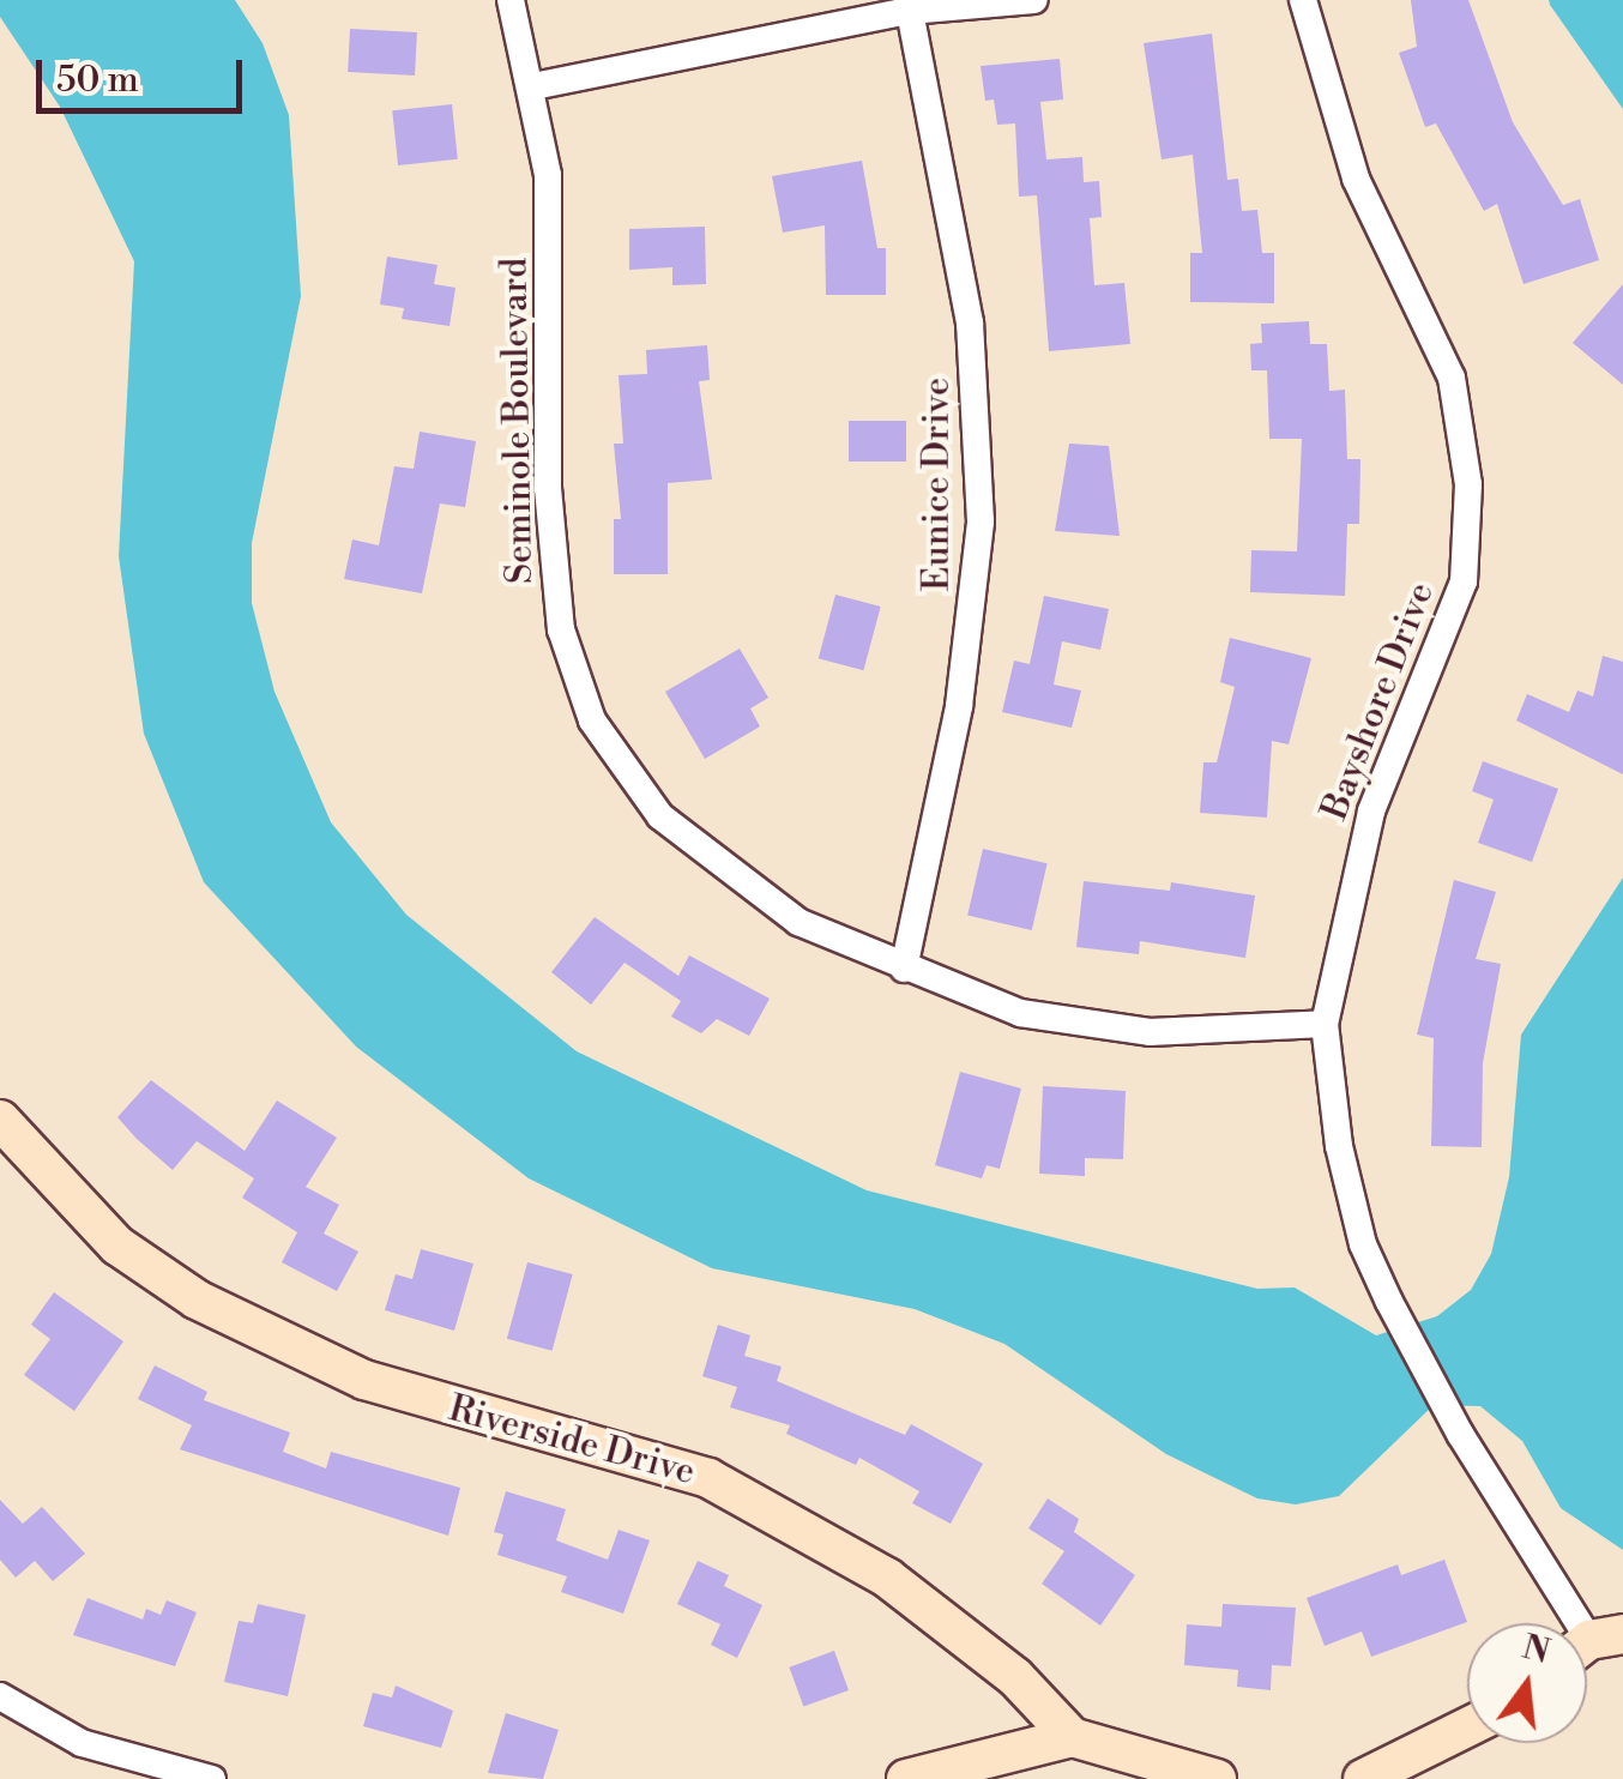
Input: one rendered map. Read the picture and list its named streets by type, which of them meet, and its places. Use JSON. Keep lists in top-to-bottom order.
{
  "streets": {
    "street": [
      "Seminole Boulevard",
      "Eunice Drive",
      "Bayshore Drive",
      "Riverside Drive"
    ]
  },
  "crossings": [
    ["Seminole Boulevard", "Eunice Drive"],
    ["Seminole Boulevard", "Bayshore Drive"]
  ],
  "scale_bar": "50 m",
  "north": "top"
}
